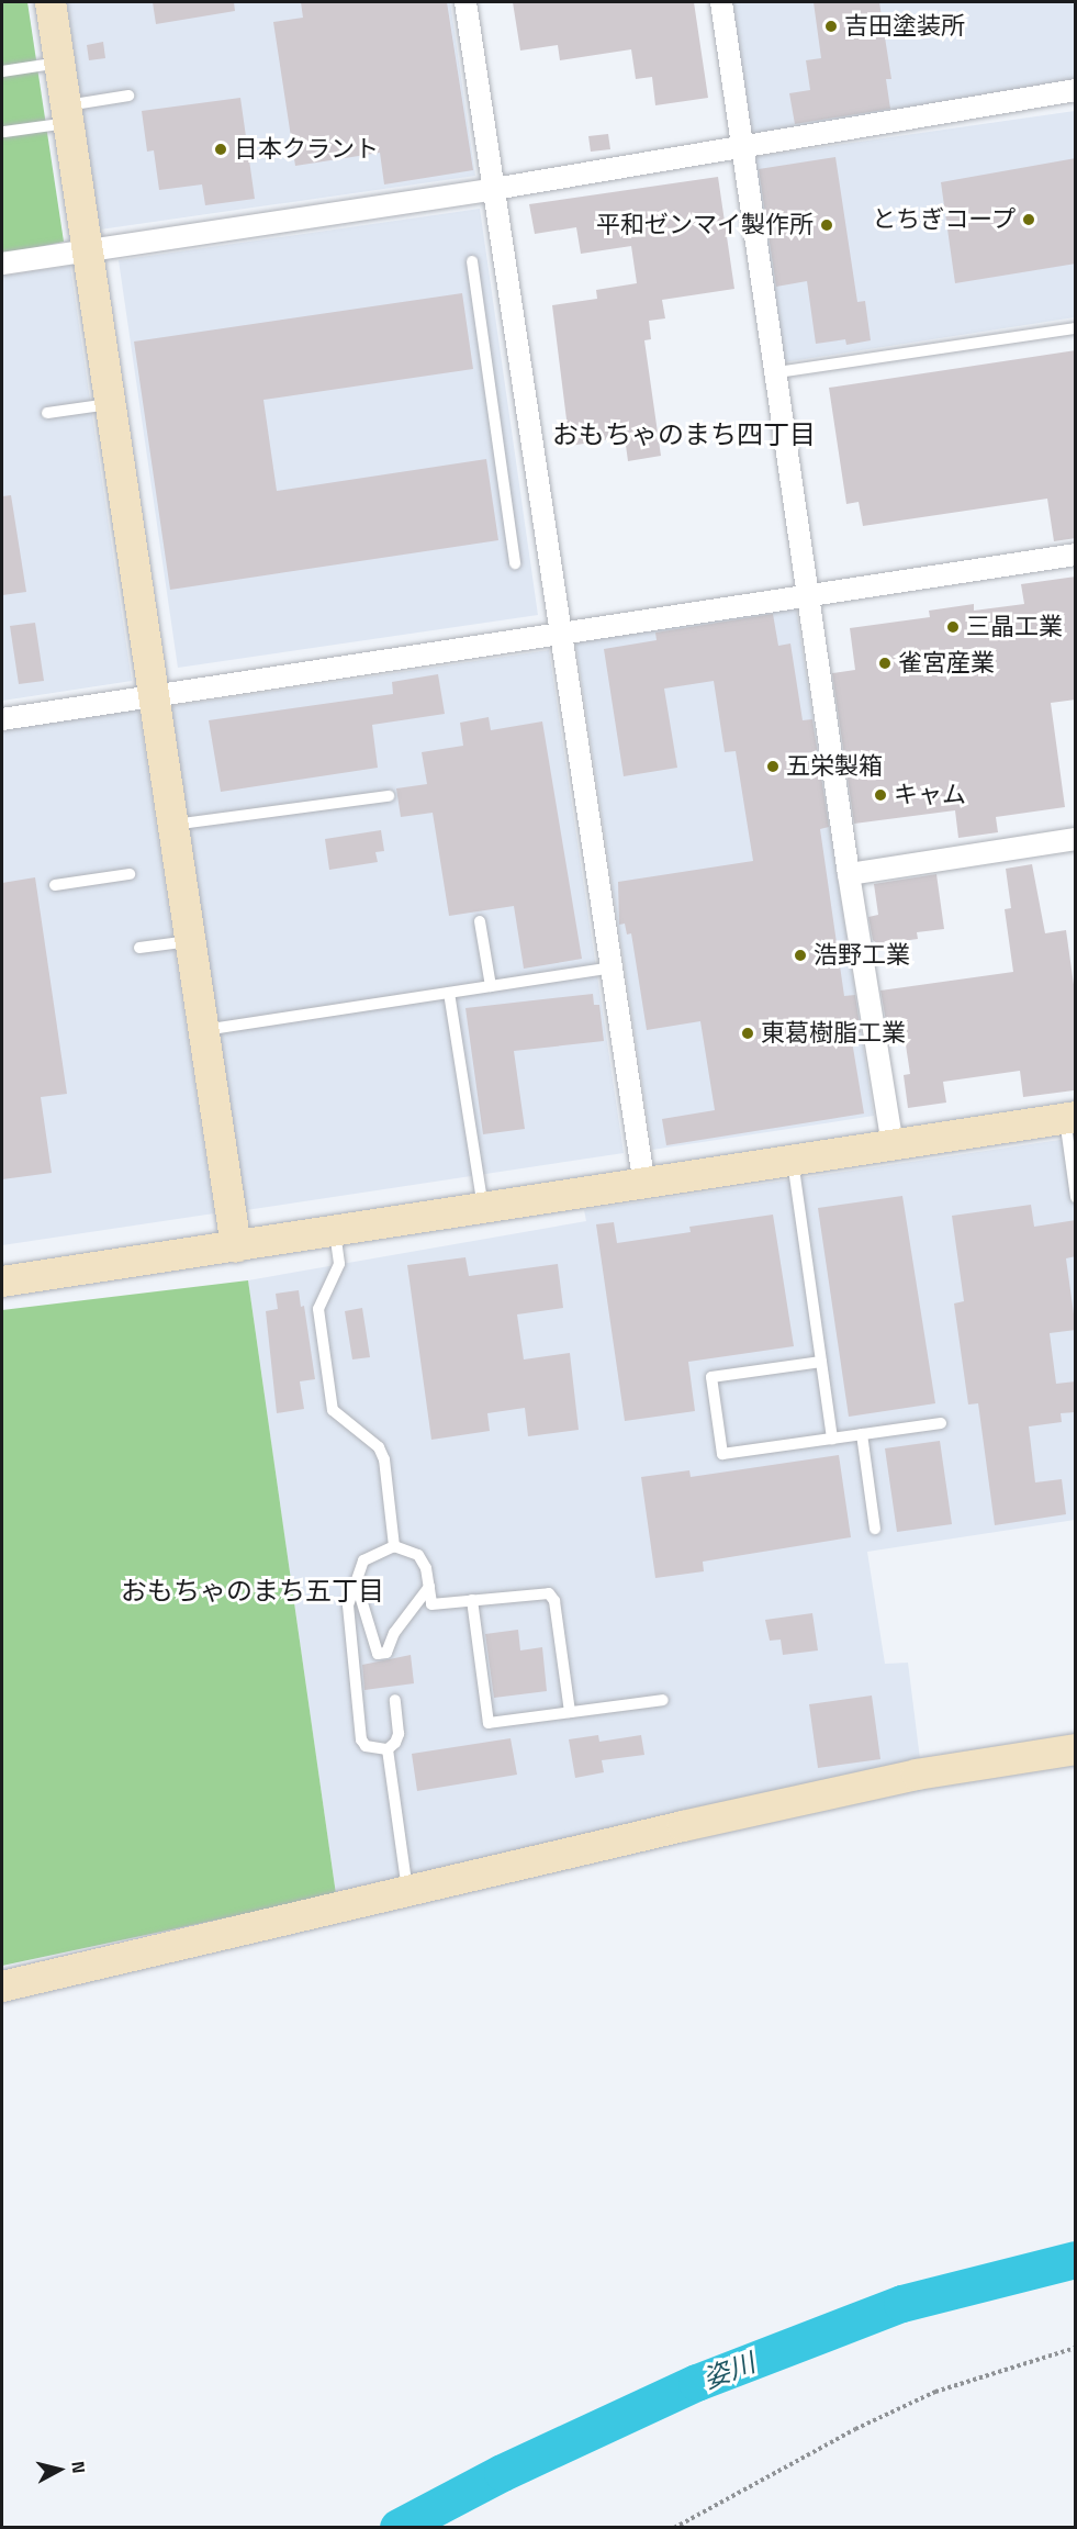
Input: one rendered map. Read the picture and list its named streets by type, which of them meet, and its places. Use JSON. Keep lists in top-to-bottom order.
{
  "districts": ["おもちゃのまち四丁目", "おもちゃのまち五丁目"],
  "water": ["姿川"],
  "places": [
    "吉田塗装所",
    "日本クラント",
    "とちぎコープ",
    "平和ゼンマイ製作所",
    "三晶工業",
    "雀宮産業",
    "五栄製箱",
    "キャム",
    "浩野工業",
    "東葛樹脂工業"
  ],
  "north": "right"
}
